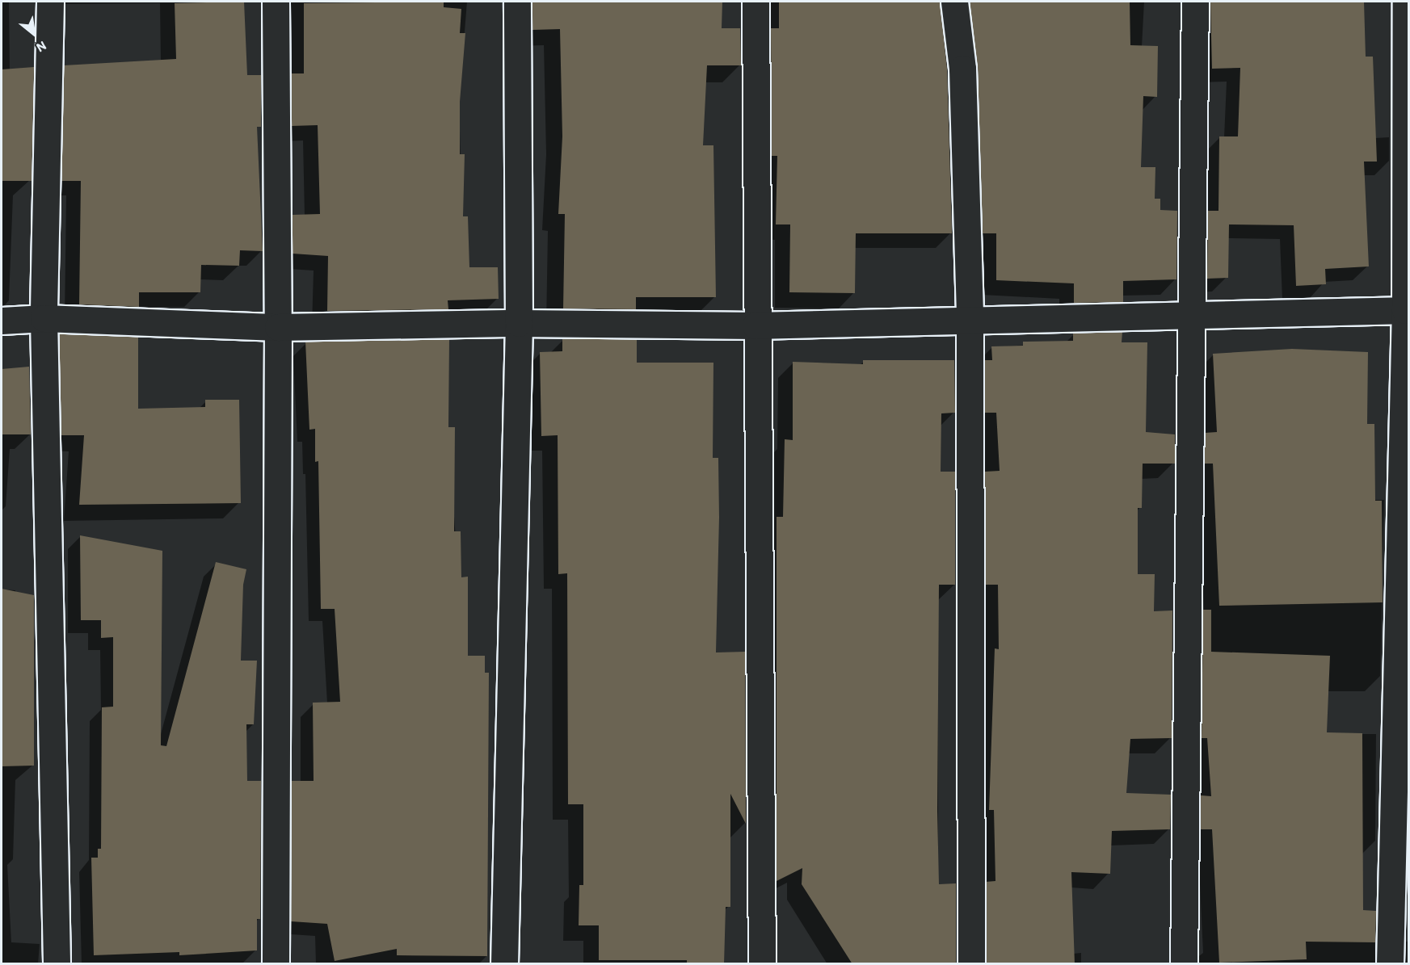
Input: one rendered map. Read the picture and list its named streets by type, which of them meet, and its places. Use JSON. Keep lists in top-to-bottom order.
{
  "north": "bottom right"
}
